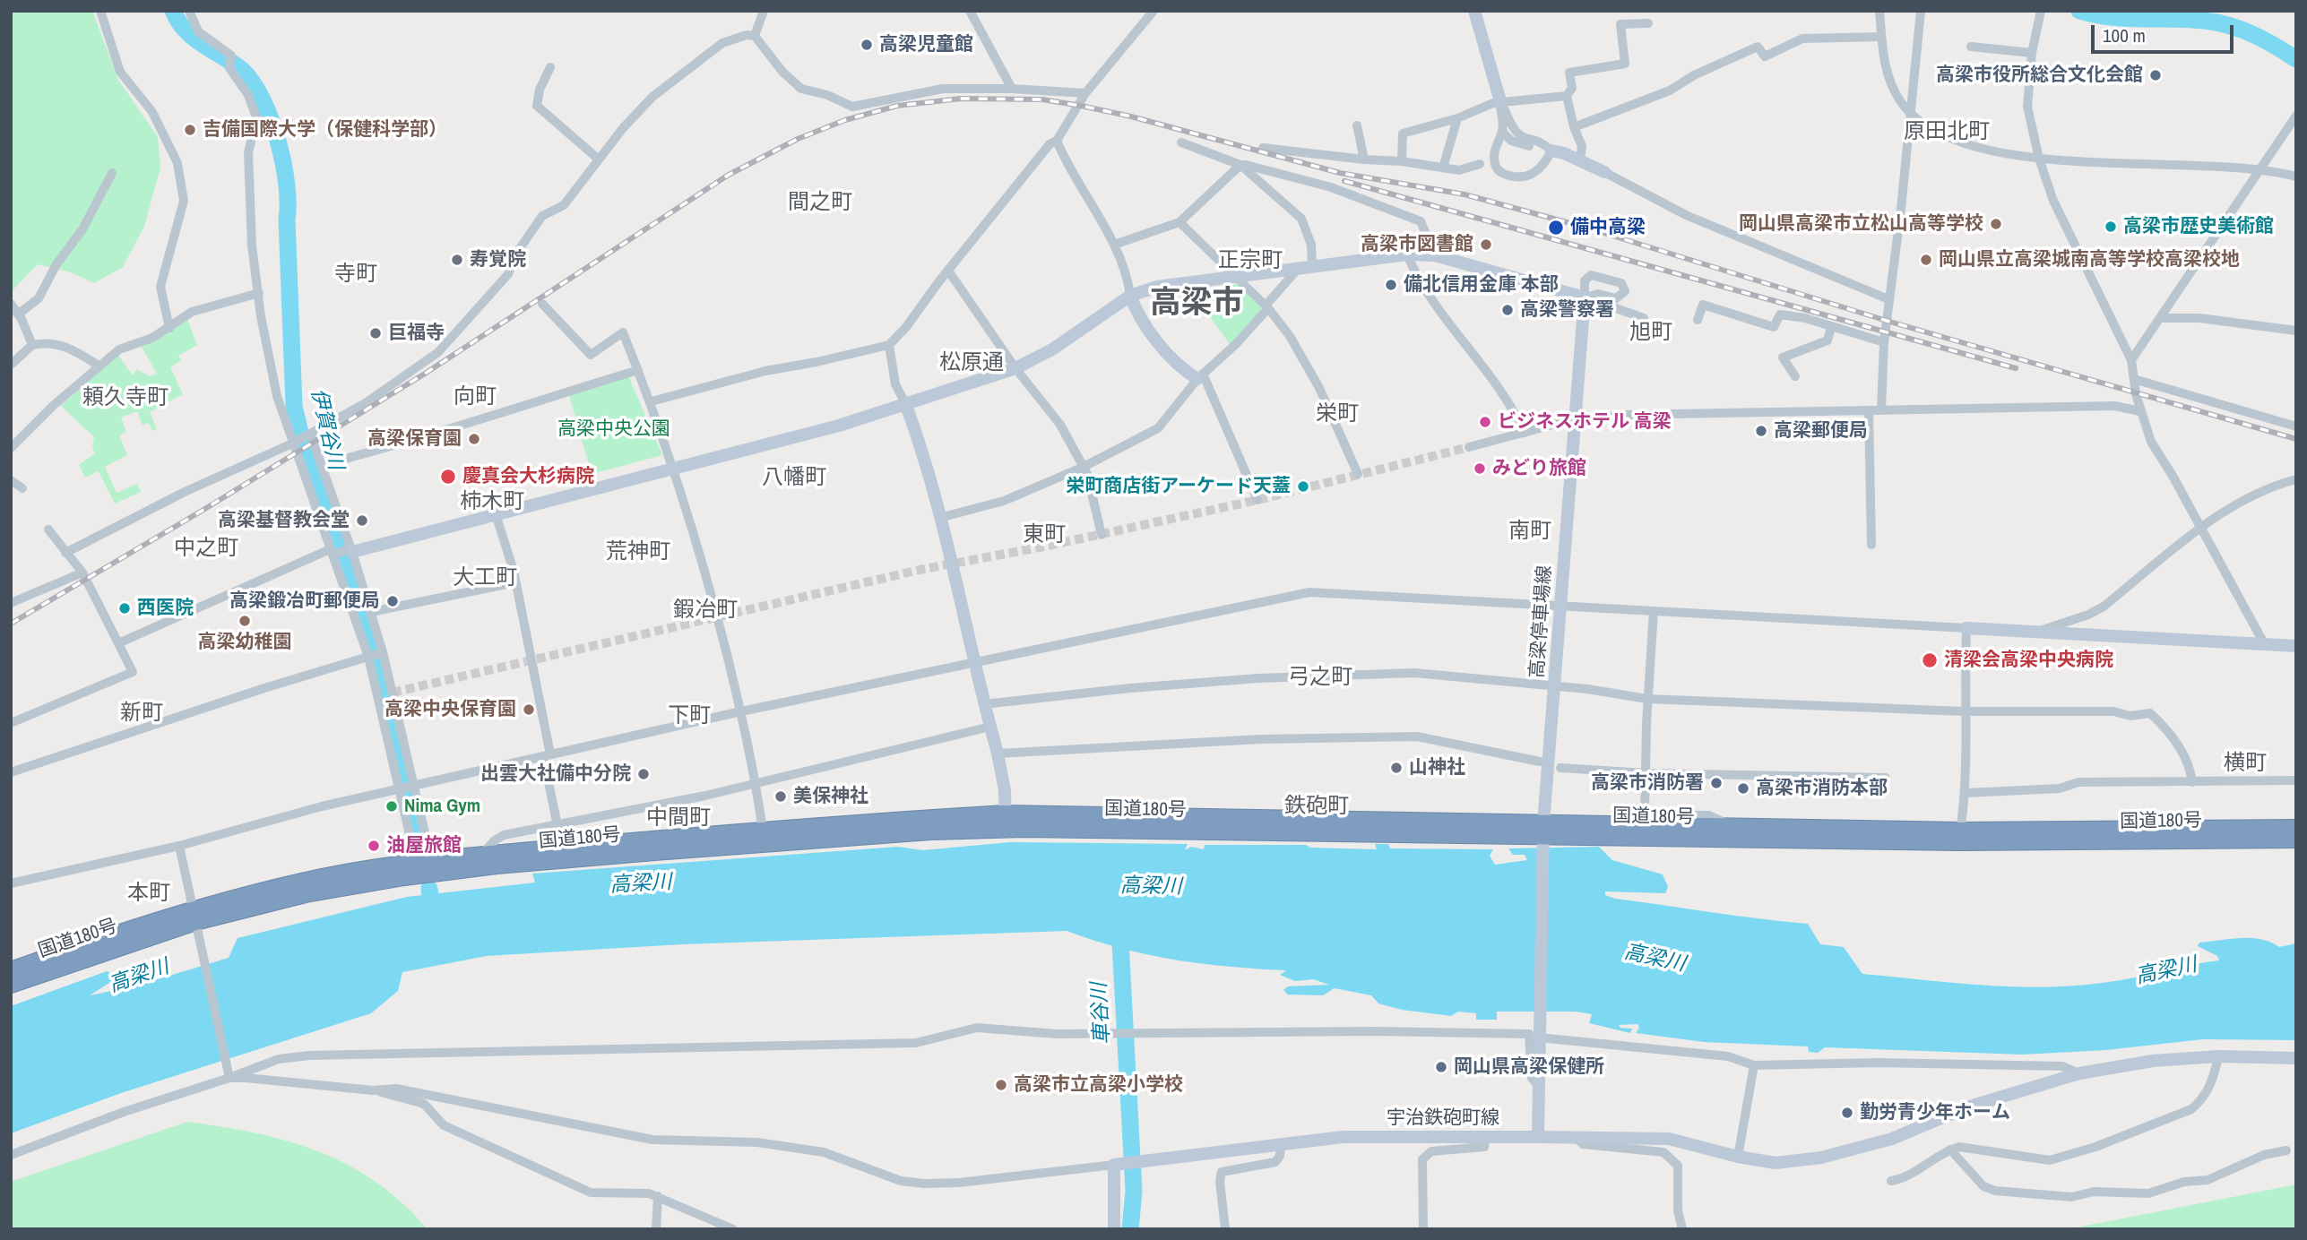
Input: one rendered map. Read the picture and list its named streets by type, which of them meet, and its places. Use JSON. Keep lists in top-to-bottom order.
{
  "streets": {
    "highway": ["国道180号"],
    "street": ["高梁停車場線", "宇治鉄砲町線"]
  },
  "crossings": [
    ["高梁停車場線", "国道180号"]
  ],
  "districts": [
    "原田北町",
    "間之町",
    "正宗町",
    "寺町",
    "高梁市",
    "旭町",
    "松原通",
    "向町",
    "頼久寺町",
    "栄町",
    "八幡町",
    "柿木町",
    "南町",
    "東町",
    "中之町",
    "荒神町",
    "大工町",
    "鍜冶町",
    "弓之町",
    "新町",
    "下町",
    "横町",
    "鉄砲町",
    "中間町",
    "本町"
  ],
  "water": ["伊賀谷川", "高梁川", "車谷川"],
  "parks": ["高梁中央公園"],
  "places": [
    "高梁児童館",
    "高梁市役所総合文化会館",
    "吉備国際大学（保健科学部）",
    "岡山県高梁市立松山高等学校",
    "高梁市歴史美術館",
    "備中高梁",
    "高梁市図書館",
    "寿覚院",
    "岡山県立高梁城南高等学校高梁校地",
    "備北信用金庫 本部",
    "高梁警察署",
    "巨福寺",
    "ビジネスホテル 高梁",
    "高梁郵便局",
    "高梁保育園",
    "みどり旅館",
    "慶真会大杉病院",
    "栄町商店街アーケード天蓋",
    "高梁基督教会堂",
    "高梁鍛冶町郵便局",
    "西医院",
    "高梁幼稚園",
    "清梁会高梁中央病院",
    "高梁中央保育園",
    "山神社",
    "出雲大社備中分院",
    "高梁市消防署",
    "高梁市消防本部",
    "美保神社",
    "Nima Gym",
    "油屋旅館",
    "岡山県高梁保健所",
    "高梁市立高梁小学校",
    "勤労青少年ホーム"
  ],
  "scale_bar": "100 m"
}
